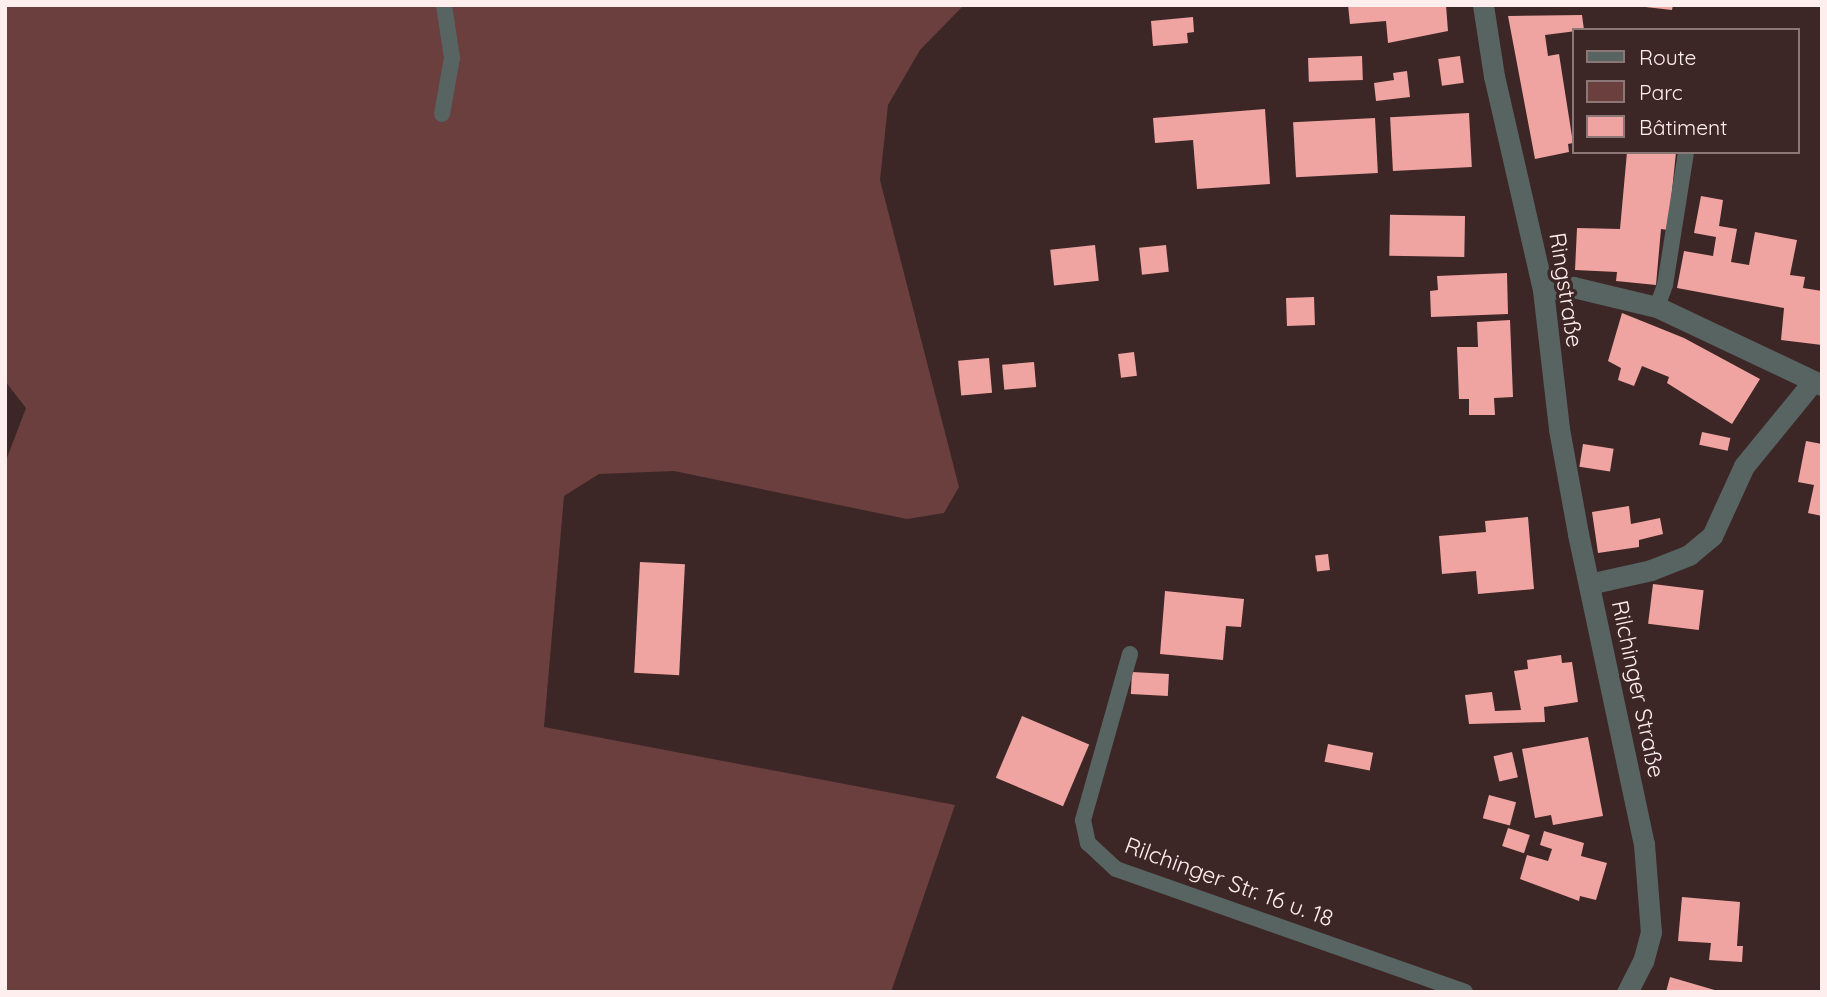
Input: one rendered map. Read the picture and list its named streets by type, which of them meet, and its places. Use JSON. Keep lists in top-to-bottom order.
{
  "streets": {
    "street": ["Ringstraße", "Rilchinger Straße"],
    "lane": ["Rilchinger Str. 16 u. 18"]
  },
  "crossings": [
    ["Ringstraße", "Rilchinger Straße"]
  ],
  "legend": ["Route", "Parc", "Bâtiment"]
}
